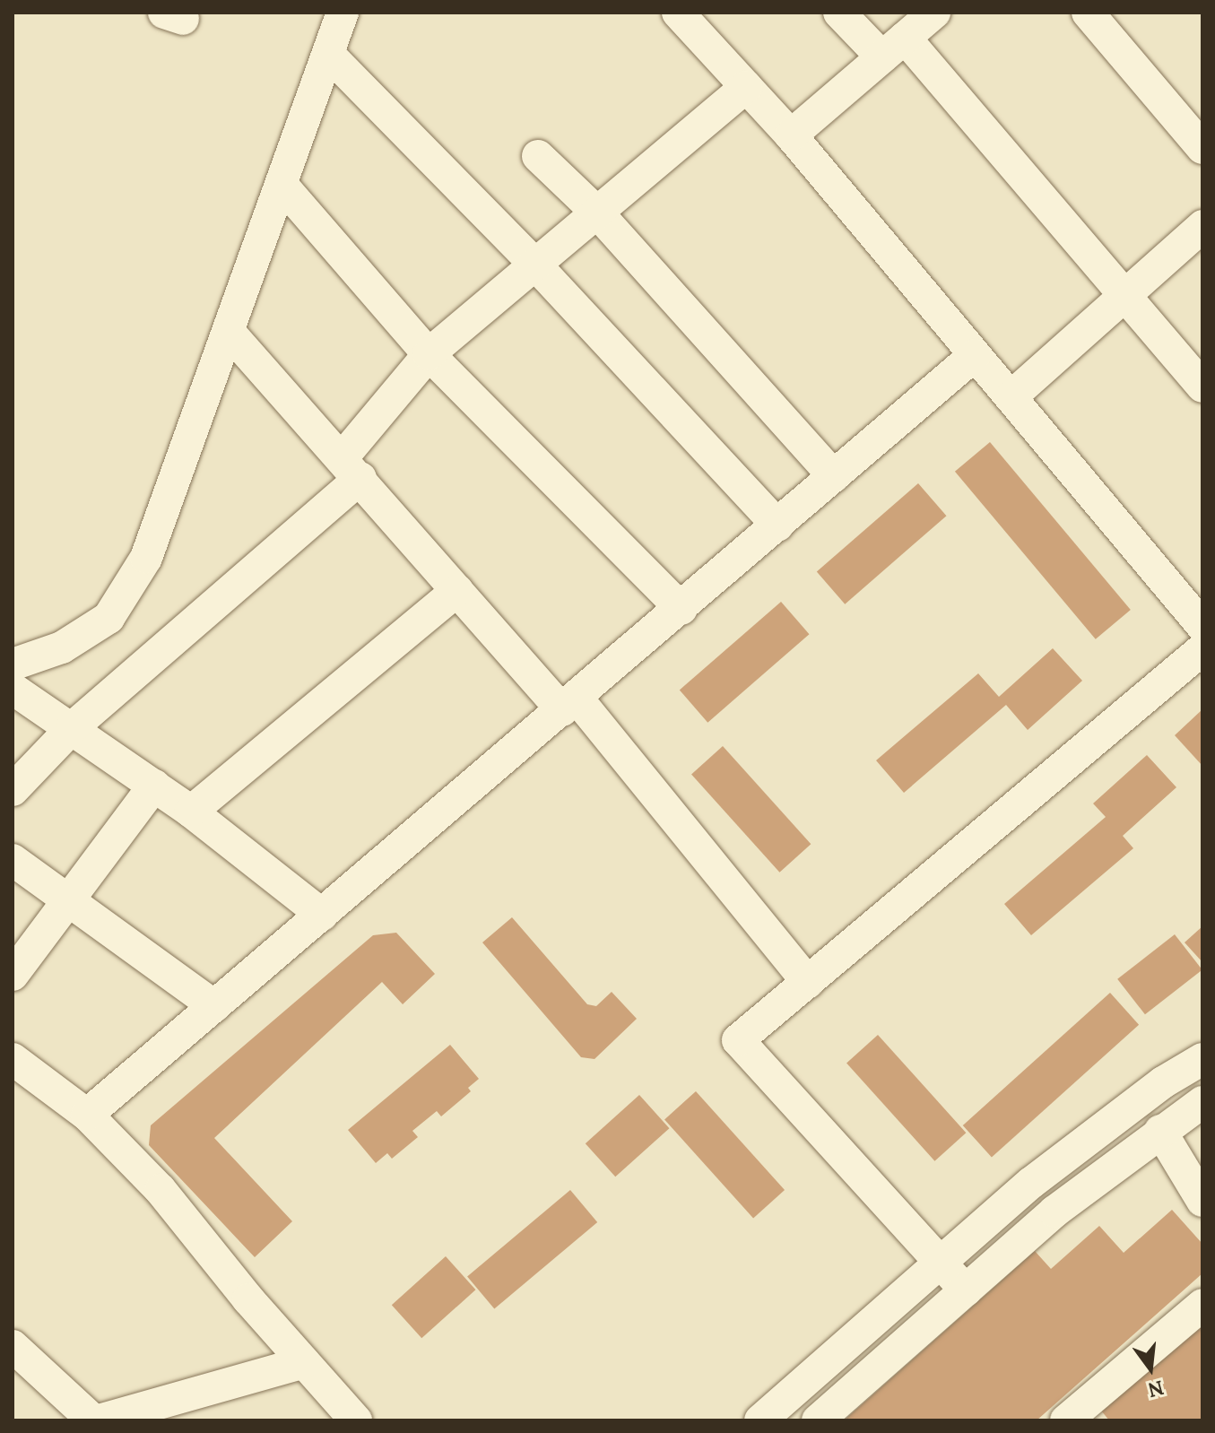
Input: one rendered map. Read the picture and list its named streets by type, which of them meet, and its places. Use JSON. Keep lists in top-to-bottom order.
{
  "north": "bottom"
}
